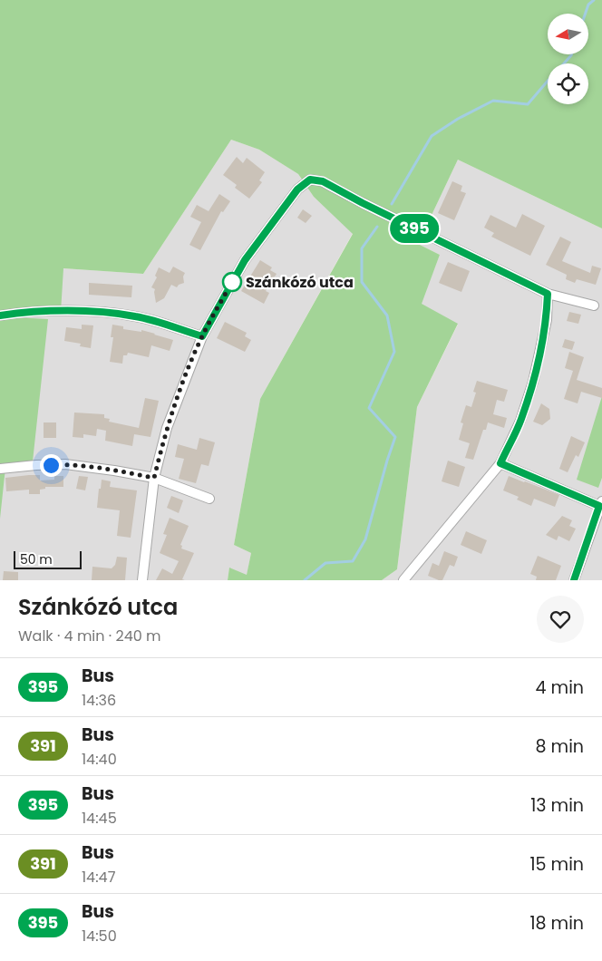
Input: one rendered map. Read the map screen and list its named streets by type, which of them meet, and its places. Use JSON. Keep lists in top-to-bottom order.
{
  "places": ["Szánkózó utca"],
  "lines": ["bus line 395"],
  "scale_bar": "50 m",
  "north": "left",
  "page": {
    "on_map": "395",
    "scale": "50 m",
    "heading": ["Szánkózó utca", "Walk · 4 min · 240 m"],
    "list": [
      {
        "mark": "395",
        "name": "Bus",
        "note": "14:36",
        "value": "4 min"
      },
      {
        "mark": "391",
        "name": "Bus",
        "note": "14:40",
        "value": "8 min"
      },
      {
        "mark": "395",
        "name": "Bus",
        "note": "14:45",
        "value": "13 min"
      },
      {
        "mark": "391",
        "name": "Bus",
        "note": "14:47",
        "value": "15 min"
      },
      {
        "mark": "395",
        "name": "Bus",
        "note": "14:50",
        "value": "18 min"
      }
    ]
  }
}
